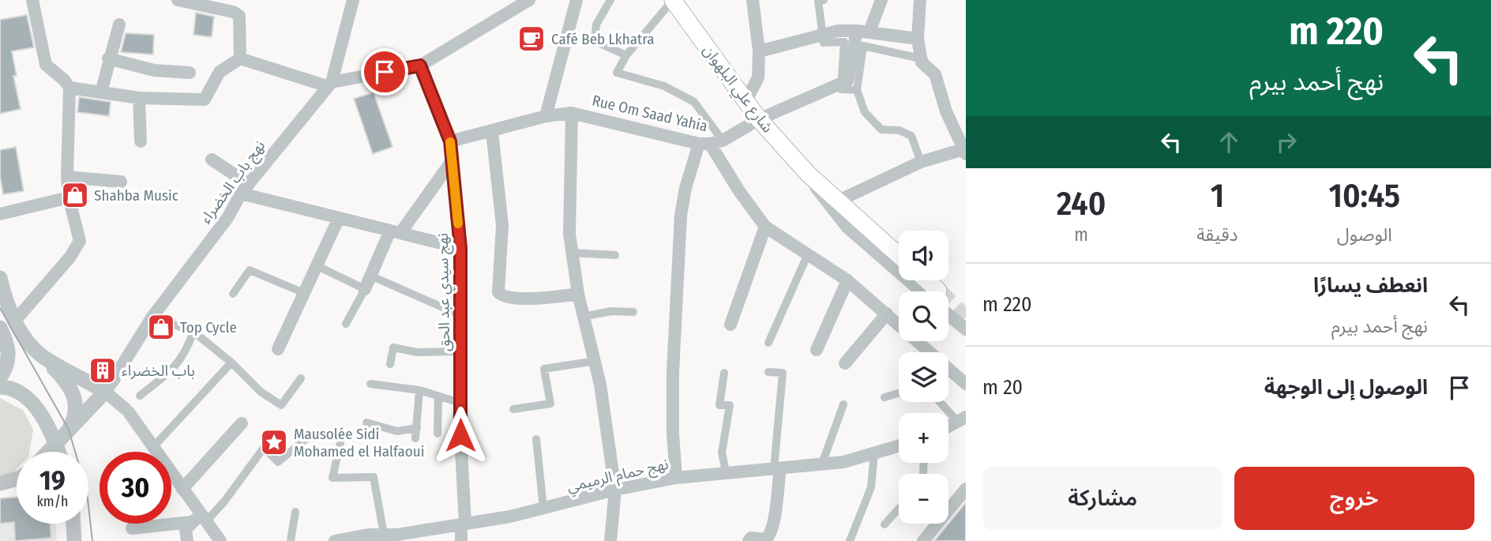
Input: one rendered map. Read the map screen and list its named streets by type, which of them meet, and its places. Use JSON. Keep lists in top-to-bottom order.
{
  "streets": {
    "main road": ["شارع علي البلهوان"],
    "street": [
      "Rue Om Saad Yahia",
      "نهج باب الخضراء",
      "نهج سيدي عبد الحق",
      "نهج حمام الرميمي"
    ]
  },
  "crossings": [
    ["شارع علي البلهوان", "Rue Om Saad Yahia"],
    ["Rue Om Saad Yahia", "نهج سيدي عبد الحق"],
    ["نهج سيدي عبد الحق", "نهج حمام الرميمي"]
  ],
  "places": {
    "cafe": ["Café Beb Lkhatra"],
    "shop": ["Shahba Music", "Top Cycle"],
    "building": ["باب الخضراء"],
    "place": ["Mausolée Sidi Mohamed el Halfaoui"]
  },
  "page": {
    "turn": ["220 m", "نهج أحمد بيرم"],
    "eta": [
      "10:45",
      "الوصول",
      "1",
      "دقيقة",
      "240",
      "m"
    ],
    "map_buttons": ["+", "−"],
    "list": [
      {
        "name": "انعطف يسارًا",
        "note": "نهج أحمد بيرم",
        "value": "220 m"
      },
      {
        "name": "الوصول إلى الوجهة",
        "value": "20 m"
      }
    ],
    "speed": "19 km/h",
    "limit": "30",
    "buttons": ["خروج", "مشاركة"]
  }
}
